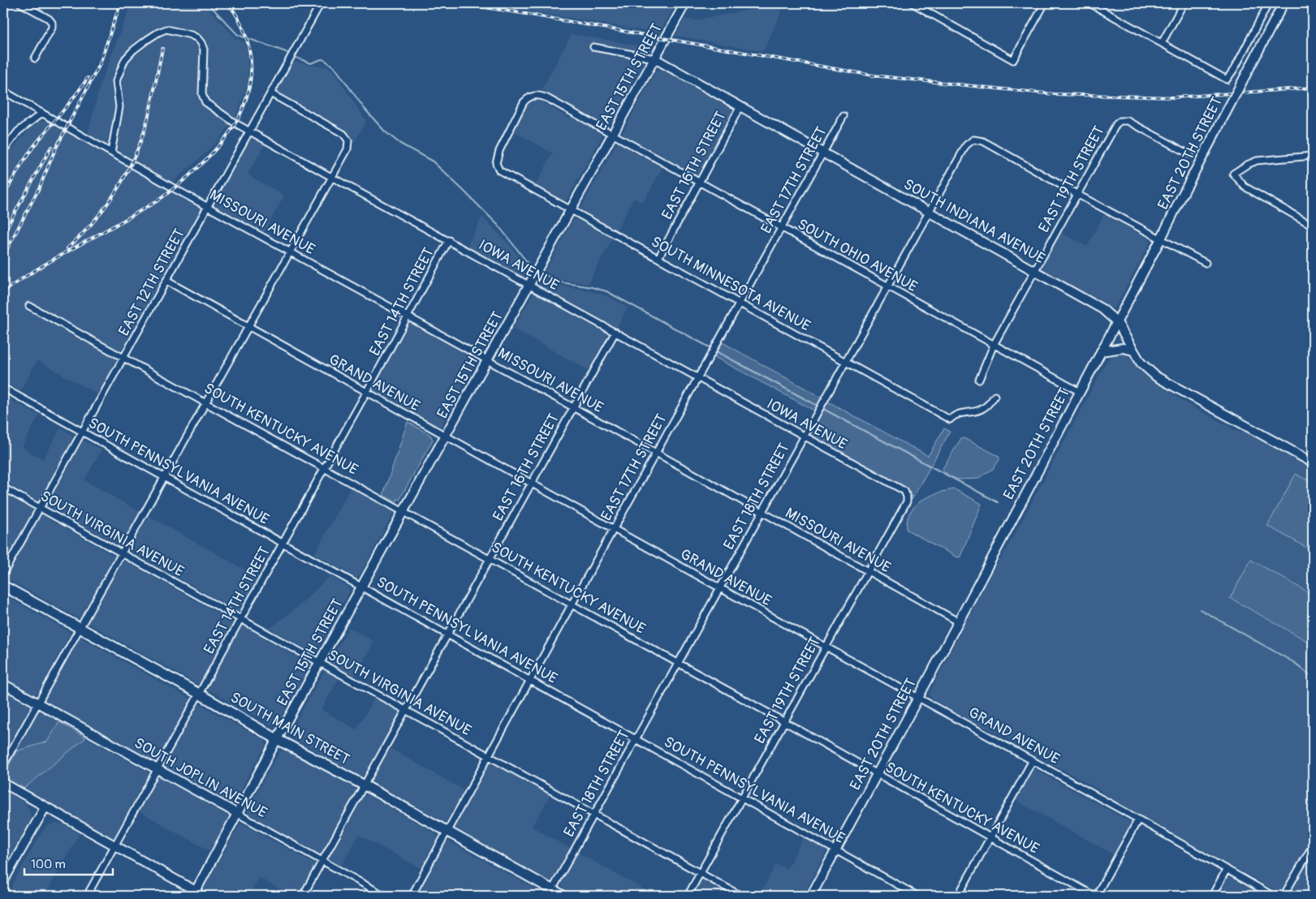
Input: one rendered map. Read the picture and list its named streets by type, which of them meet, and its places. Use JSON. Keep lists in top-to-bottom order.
{
  "streets": {
    "main road": [
      "EAST 15TH STREET",
      "EAST 20TH STREET",
      "SOUTH INDIANA AVENUE",
      "SOUTH MAIN STREET",
      "SOUTH JOPLIN AVENUE"
    ],
    "street": [
      "EAST 16TH STREET",
      "EAST 19TH STREET",
      "EAST 17TH STREET",
      "MISSOURI AVENUE",
      "SOUTH OHIO AVENUE",
      "IOWA AVENUE",
      "EAST 12TH STREET",
      "SOUTH MINNESOTA AVENUE",
      "EAST 14TH STREET",
      "GRAND AVENUE",
      "SOUTH KENTUCKY AVENUE",
      "SOUTH PENNSYLVANIA AVENUE",
      "EAST 18TH STREET",
      "SOUTH VIRGINIA AVENUE"
    ]
  },
  "crossings": [
    ["EAST 15TH STREET", "SOUTH INDIANA AVENUE"],
    ["EAST 15TH STREET", "MISSOURI AVENUE"],
    ["EAST 15TH STREET", "SOUTH OHIO AVENUE"],
    ["EAST 15TH STREET", "IOWA AVENUE"],
    ["EAST 15TH STREET", "SOUTH MINNESOTA AVENUE"],
    ["EAST 15TH STREET", "GRAND AVENUE"],
    ["EAST 15TH STREET", "SOUTH KENTUCKY AVENUE"],
    ["EAST 15TH STREET", "SOUTH PENNSYLVANIA AVENUE"],
    ["EAST 15TH STREET", "SOUTH VIRGINIA AVENUE"],
    ["EAST 15TH STREET", "SOUTH MAIN STREET"],
    ["EAST 15TH STREET", "SOUTH JOPLIN AVENUE"],
    ["EAST 20TH STREET", "SOUTH INDIANA AVENUE"],
    ["EAST 20TH STREET", "MISSOURI AVENUE"],
    ["EAST 20TH STREET", "SOUTH OHIO AVENUE"],
    ["EAST 20TH STREET", "GRAND AVENUE"],
    ["EAST 20TH STREET", "SOUTH KENTUCKY AVENUE"],
    ["EAST 20TH STREET", "SOUTH PENNSYLVANIA AVENUE"],
    ["EAST 16TH STREET", "SOUTH INDIANA AVENUE"],
    ["EAST 16TH STREET", "MISSOURI AVENUE"],
    ["EAST 16TH STREET", "SOUTH OHIO AVENUE"],
    ["EAST 16TH STREET", "IOWA AVENUE"],
    ["EAST 16TH STREET", "SOUTH MINNESOTA AVENUE"],
    ["EAST 16TH STREET", "GRAND AVENUE"],
    ["EAST 16TH STREET", "SOUTH KENTUCKY AVENUE"],
    ["EAST 16TH STREET", "SOUTH PENNSYLVANIA AVENUE"],
    ["EAST 16TH STREET", "SOUTH VIRGINIA AVENUE"],
    ["EAST 16TH STREET", "SOUTH MAIN STREET"],
    ["EAST 16TH STREET", "SOUTH JOPLIN AVENUE"],
    ["EAST 19TH STREET", "SOUTH INDIANA AVENUE"],
    ["EAST 19TH STREET", "MISSOURI AVENUE"],
    ["EAST 19TH STREET", "SOUTH OHIO AVENUE"],
    ["EAST 19TH STREET", "IOWA AVENUE"],
    ["EAST 19TH STREET", "GRAND AVENUE"],
    ["EAST 19TH STREET", "SOUTH KENTUCKY AVENUE"],
    ["EAST 19TH STREET", "SOUTH PENNSYLVANIA AVENUE"],
    ["EAST 19TH STREET", "EAST 18TH STREET"],
    ["EAST 19TH STREET", "SOUTH VIRGINIA AVENUE"],
    ["EAST 17TH STREET", "SOUTH INDIANA AVENUE"],
    ["EAST 17TH STREET", "MISSOURI AVENUE"],
    ["EAST 17TH STREET", "SOUTH OHIO AVENUE"],
    ["EAST 17TH STREET", "IOWA AVENUE"],
    ["EAST 17TH STREET", "SOUTH MINNESOTA AVENUE"],
    ["EAST 17TH STREET", "GRAND AVENUE"],
    ["EAST 17TH STREET", "SOUTH KENTUCKY AVENUE"],
    ["EAST 17TH STREET", "SOUTH PENNSYLVANIA AVENUE"],
    ["EAST 17TH STREET", "SOUTH VIRGINIA AVENUE"],
    ["EAST 17TH STREET", "SOUTH MAIN STREET"],
    ["SOUTH INDIANA AVENUE", "EAST 18TH STREET"],
    ["MISSOURI AVENUE", "IOWA AVENUE"],
    ["MISSOURI AVENUE", "EAST 12TH STREET"],
    ["MISSOURI AVENUE", "EAST 14TH STREET"],
    ["MISSOURI AVENUE", "EAST 18TH STREET"],
    ["SOUTH OHIO AVENUE", "SOUTH MINNESOTA AVENUE"],
    ["SOUTH OHIO AVENUE", "EAST 18TH STREET"],
    ["IOWA AVENUE", "EAST 12TH STREET"],
    ["IOWA AVENUE", "EAST 14TH STREET"],
    ["IOWA AVENUE", "EAST 18TH STREET"],
    ["EAST 12TH STREET", "GRAND AVENUE"],
    ["EAST 12TH STREET", "SOUTH KENTUCKY AVENUE"],
    ["EAST 12TH STREET", "SOUTH PENNSYLVANIA AVENUE"],
    ["EAST 12TH STREET", "SOUTH VIRGINIA AVENUE"],
    ["SOUTH MINNESOTA AVENUE", "EAST 18TH STREET"],
    ["EAST 14TH STREET", "GRAND AVENUE"],
    ["EAST 14TH STREET", "SOUTH KENTUCKY AVENUE"],
    ["EAST 14TH STREET", "SOUTH PENNSYLVANIA AVENUE"],
    ["EAST 14TH STREET", "SOUTH VIRGINIA AVENUE"],
    ["EAST 14TH STREET", "SOUTH MAIN STREET"],
    ["EAST 14TH STREET", "SOUTH JOPLIN AVENUE"],
    ["GRAND AVENUE", "EAST 18TH STREET"],
    ["SOUTH KENTUCKY AVENUE", "EAST 18TH STREET"],
    ["SOUTH PENNSYLVANIA AVENUE", "EAST 18TH STREET"],
    ["EAST 18TH STREET", "SOUTH VIRGINIA AVENUE"],
    ["EAST 18TH STREET", "SOUTH MAIN STREET"]
  ],
  "scale_bar": "100 m"
}
